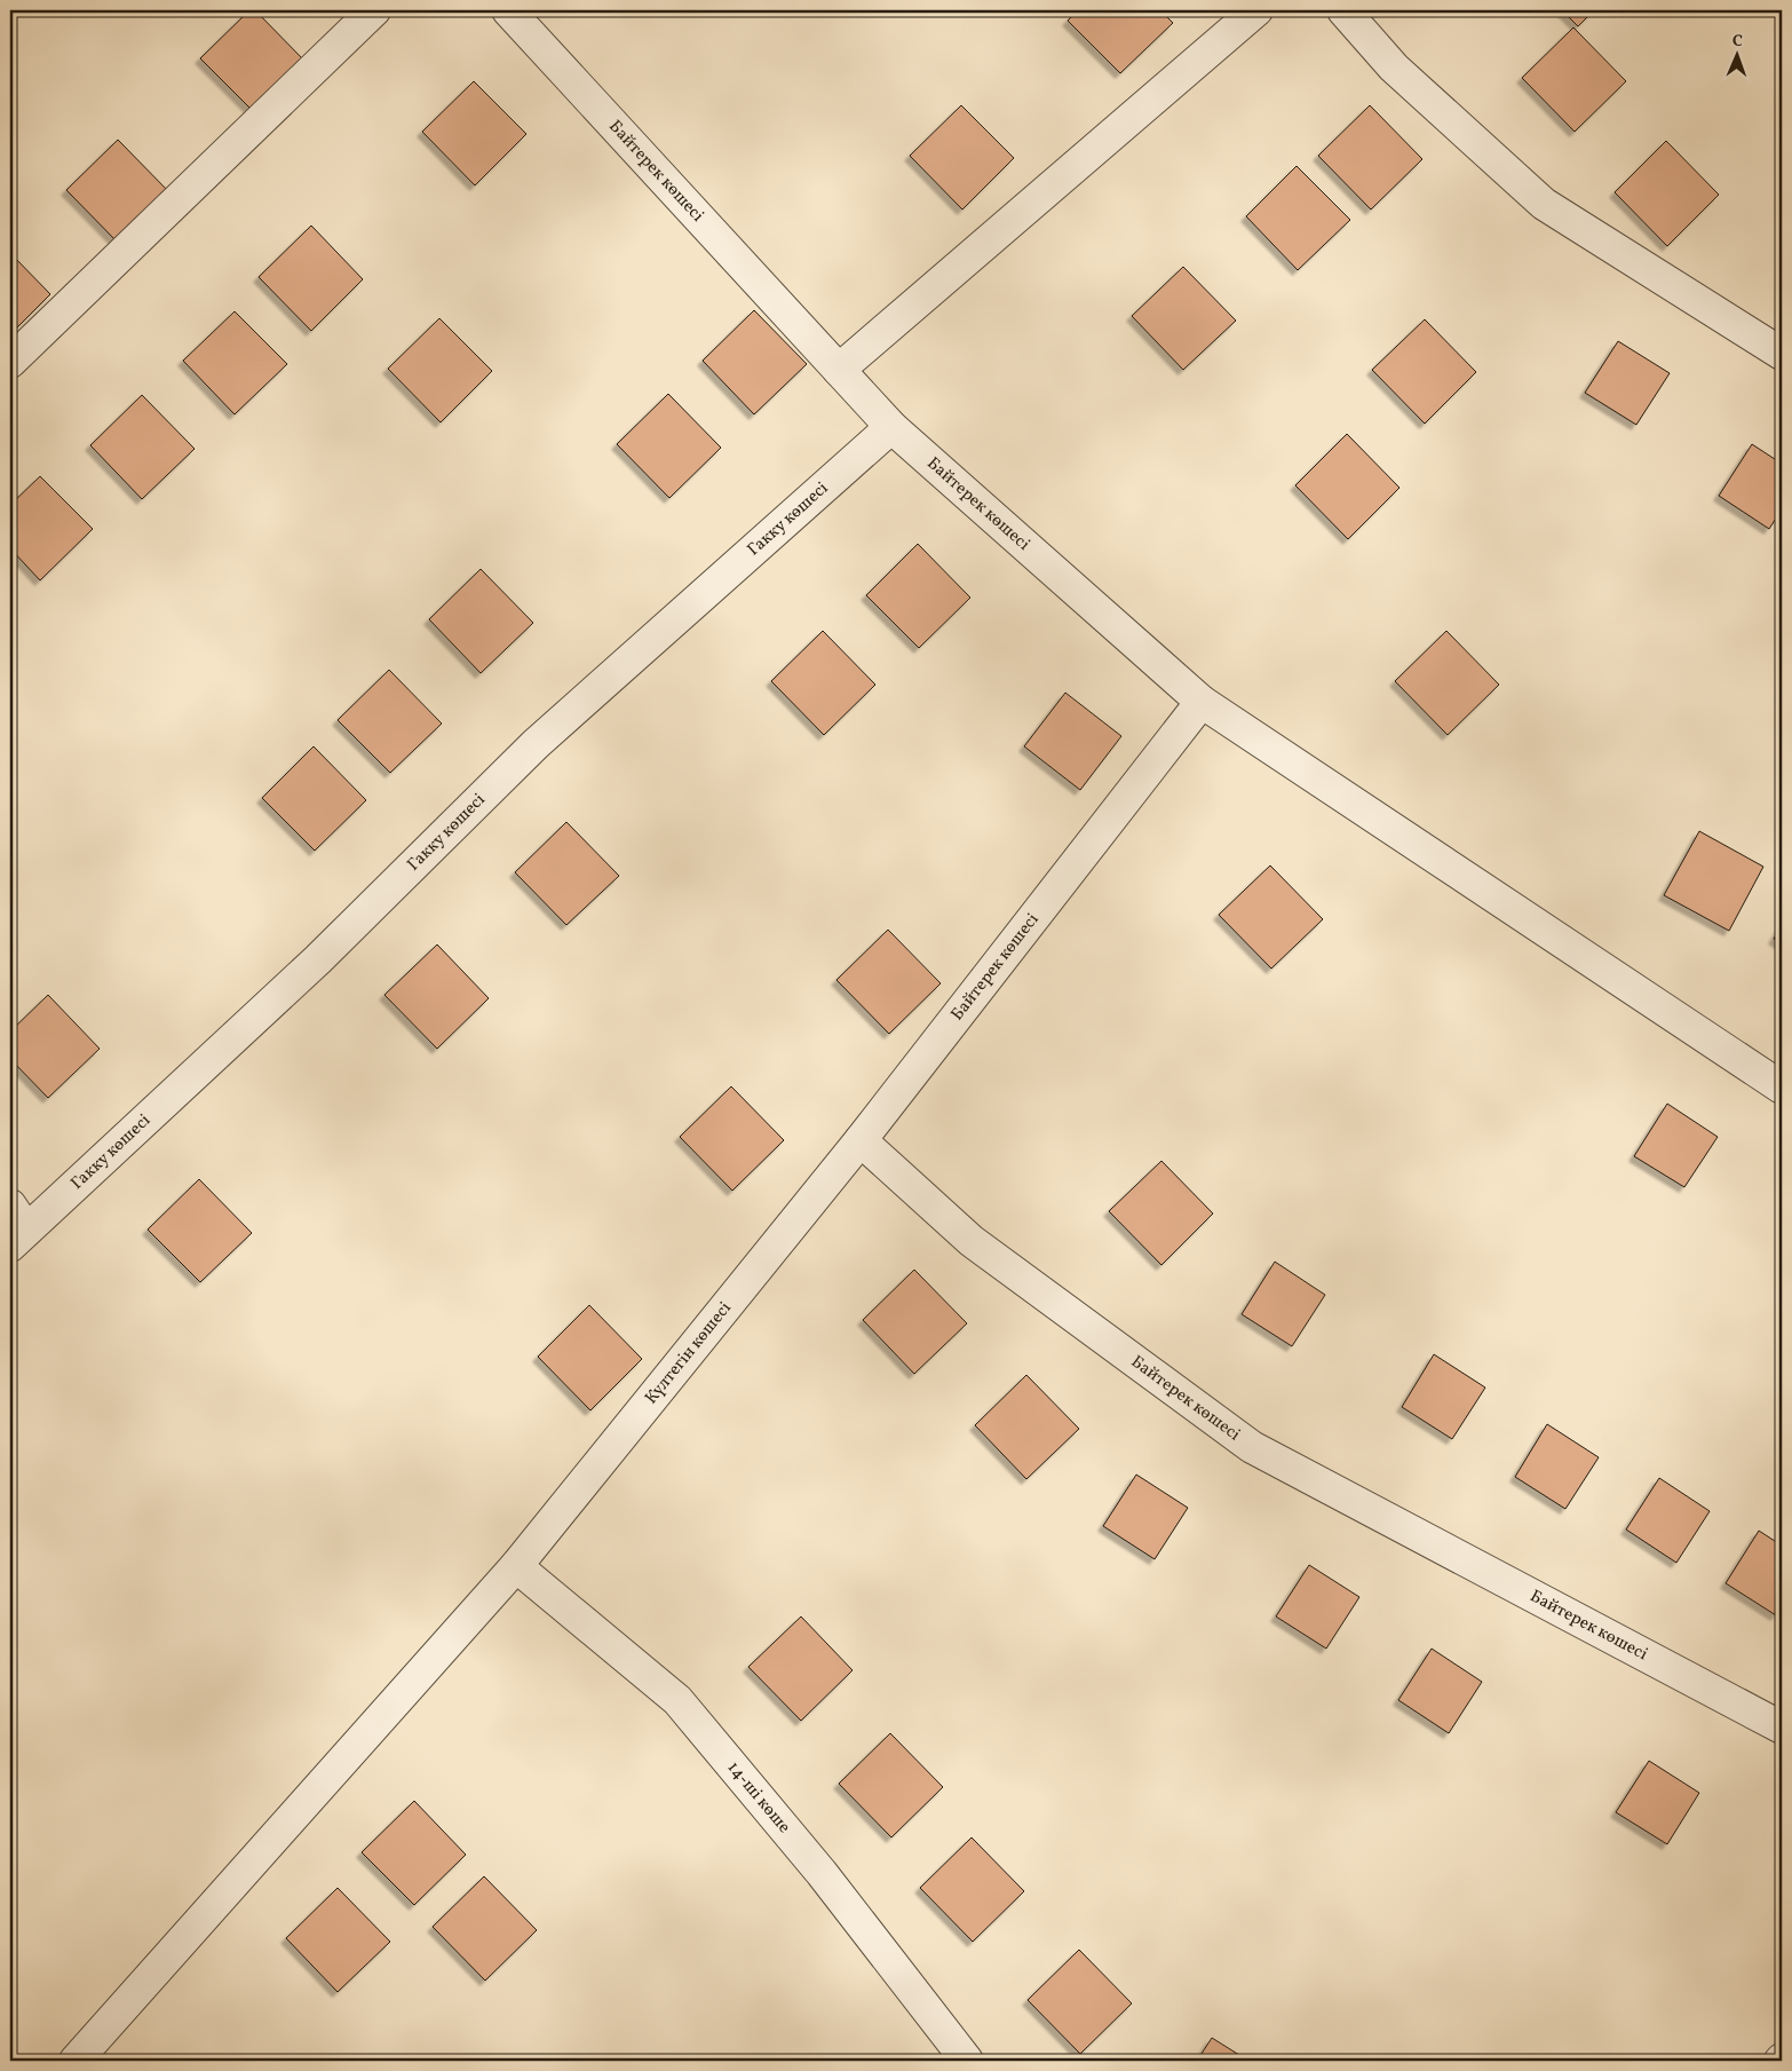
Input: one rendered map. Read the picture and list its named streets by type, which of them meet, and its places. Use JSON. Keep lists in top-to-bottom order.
{
  "streets": {
    "street": [
      "Байтерек көшесі",
      "Гакку көшесі",
      "Күлтегін көшесі",
      "14-ші көше"
    ]
  },
  "crossings": [
    ["Байтерек көшесі", "Гакку көшесі"],
    ["Байтерек көшесі", "Күлтегін көшесі"],
    ["Күлтегін көшесі", "14-ші көше"]
  ],
  "north": "top"
}
